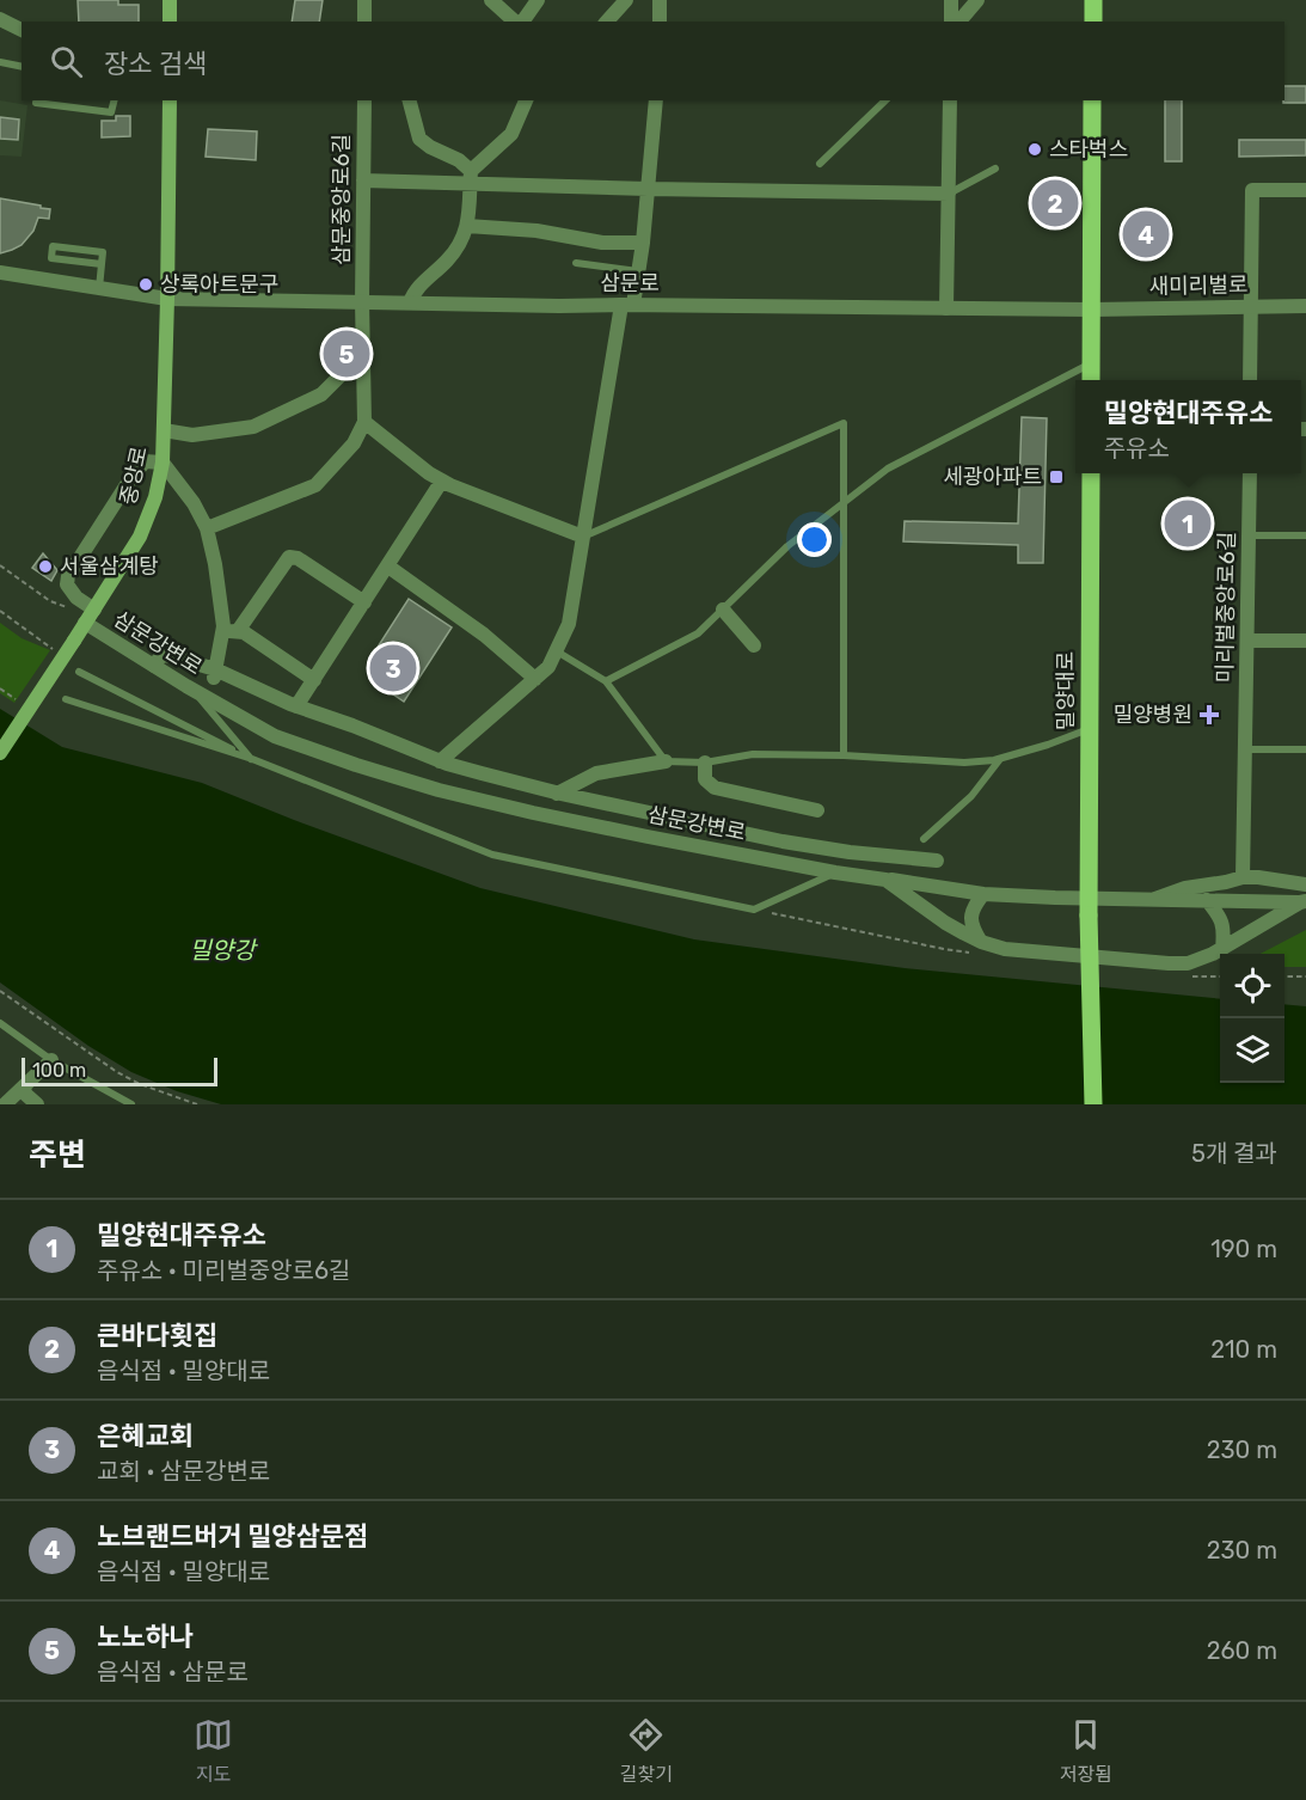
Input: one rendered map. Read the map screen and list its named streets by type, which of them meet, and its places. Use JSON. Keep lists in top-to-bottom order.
{
  "streets": {
    "main road": ["중앙로", "밀양대로"],
    "street": [
      "삼문중앙로6길",
      "삼문로",
      "새미리벌로",
      "미리벌중앙로6길",
      "삼문강변로"
    ]
  },
  "crossings": [
    ["삼문중앙로6길", "삼문로"],
    ["삼문로", "새미리벌로"],
    ["삼문로", "중앙로"],
    ["중앙로", "삼문강변로"]
  ],
  "water": ["밀양강"],
  "places": {
    "other": ["스타벅스", "상록아트문구", "서울삼계탕"],
    "transit": ["세광아파트"],
    "health": ["밀양병원"]
  },
  "scale_bar": "100 m",
  "page": {
    "search": "장소 검색",
    "pins": [
      "2",
      "4",
      "5",
      "1",
      "3"
    ],
    "popup": ["밀양현대주유소", "주유소"],
    "scale": "100 m",
    "heading": ["주변", "5개 결과"],
    "list": [
      {
        "mark": "1",
        "name": "밀양현대주유소",
        "note": "주유소 · 미리벌중앙로6길",
        "value": "190 m"
      },
      {
        "mark": "2",
        "name": "큰바다횟집",
        "note": "음식점 · 밀양대로",
        "value": "210 m"
      },
      {
        "mark": "3",
        "name": "은혜교회",
        "note": "교회 · 삼문강변로",
        "value": "230 m"
      },
      {
        "mark": "4",
        "name": "노브랜드버거 밀양삼문점",
        "note": "음식점 · 밀양대로",
        "value": "230 m"
      },
      {
        "mark": "5",
        "name": "노노하나",
        "note": "음식점 · 삼문로",
        "value": "260 m"
      }
    ],
    "nav": ["지도", "길찾기", "저장됨"]
  }
}
